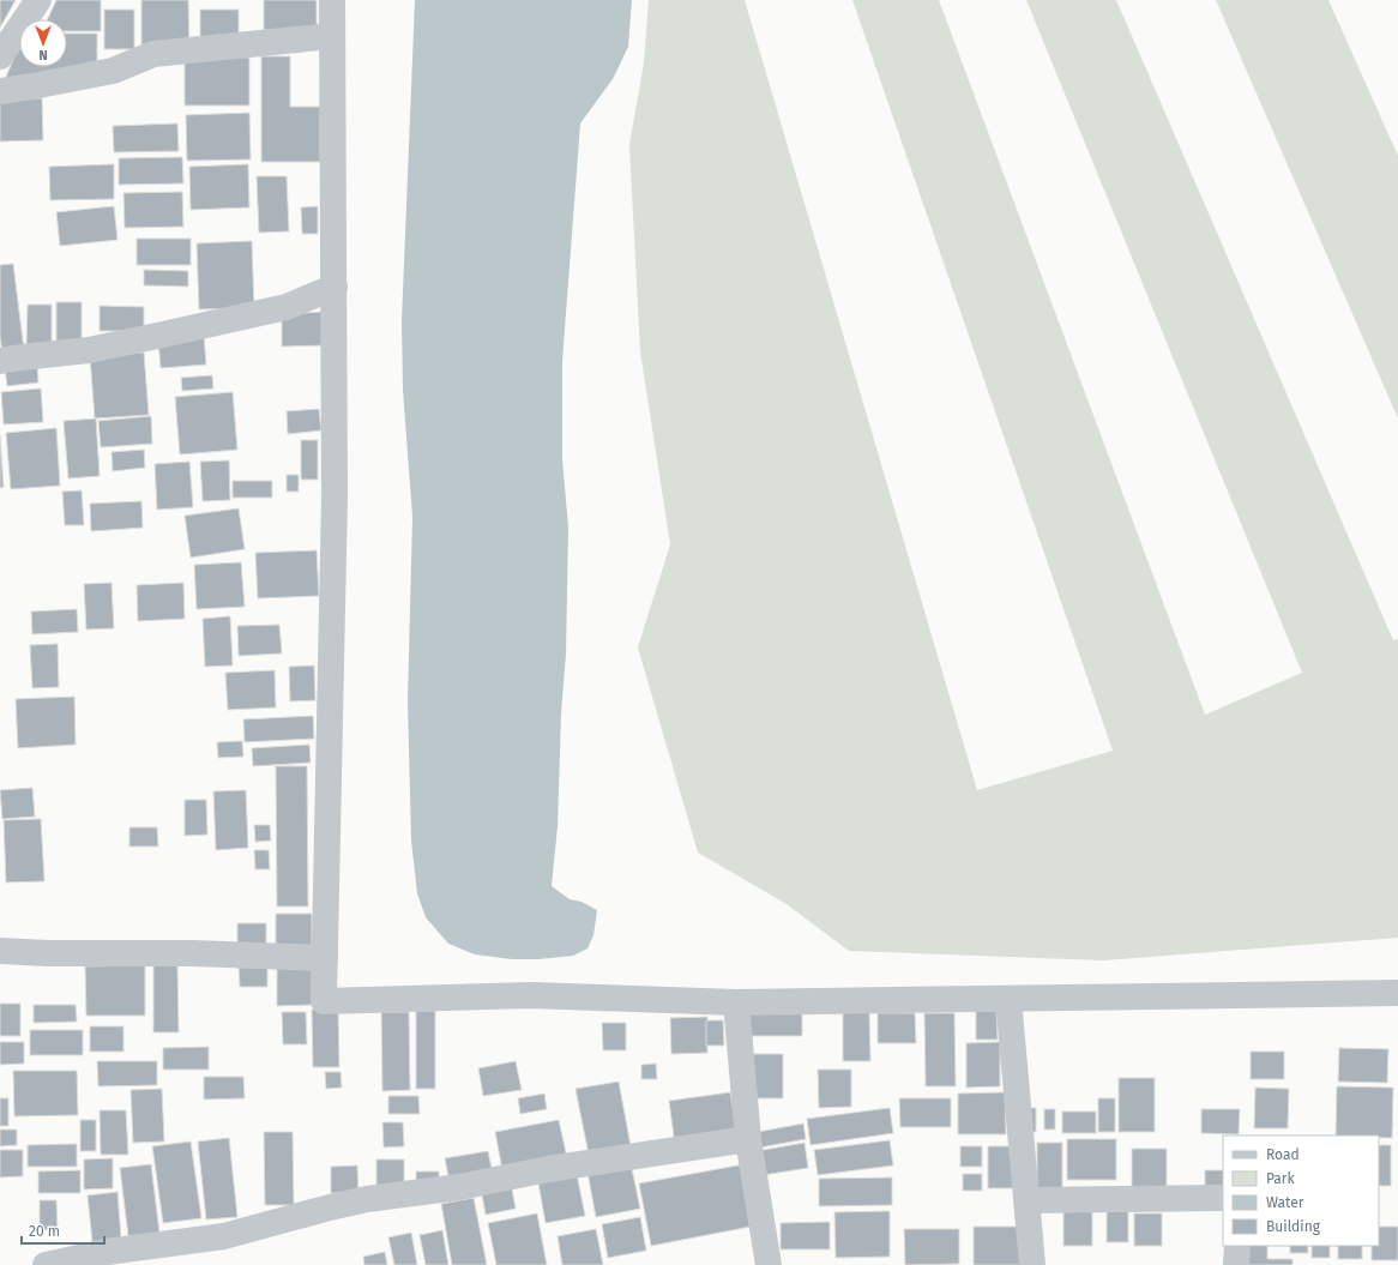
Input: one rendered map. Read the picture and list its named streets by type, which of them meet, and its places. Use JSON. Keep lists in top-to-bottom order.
{
  "legend": [
    "Road",
    "Park",
    "Water",
    "Building"
  ],
  "scale_bar": "20 m",
  "north": "bottom"
}
